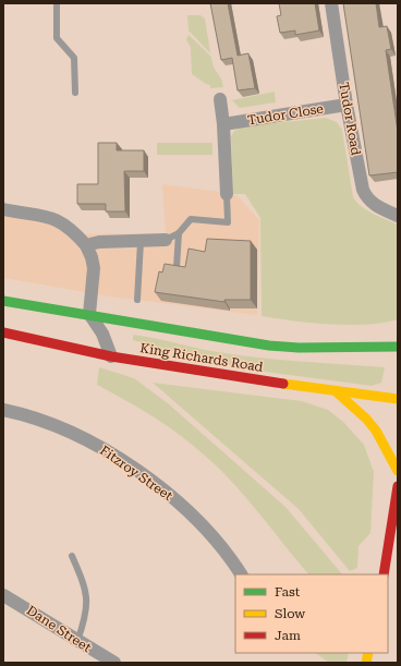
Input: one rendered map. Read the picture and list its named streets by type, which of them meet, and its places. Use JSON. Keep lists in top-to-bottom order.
{
  "streets": {
    "main road": ["King Richards Road"],
    "street": [
      "Tudor Close",
      "Tudor Road",
      "Fitzroy Street",
      "Dane Street"
    ]
  },
  "crossings": [
    ["Tudor Close", "Tudor Road"]
  ],
  "legend": ["Fast", "Slow", "Jam"]
}
